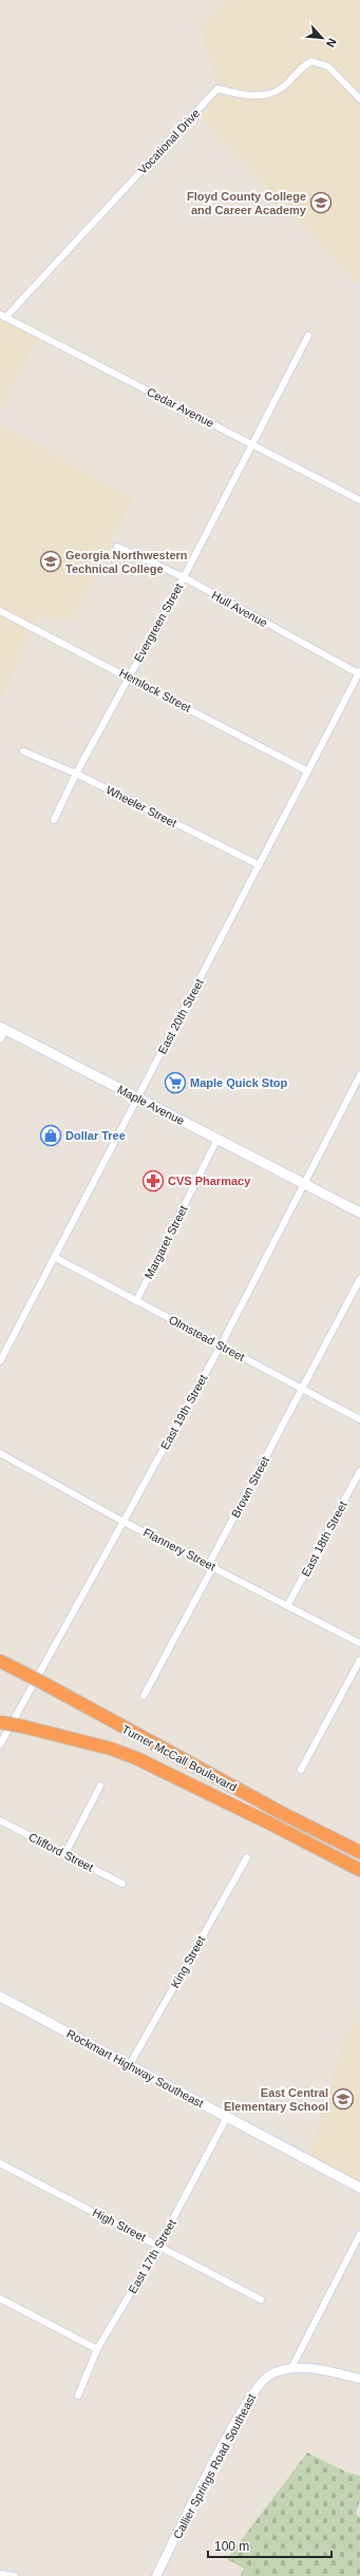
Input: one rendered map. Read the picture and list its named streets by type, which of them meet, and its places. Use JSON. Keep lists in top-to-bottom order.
{
  "streets": {
    "highway": ["Turner McCall Boulevard"],
    "main road": ["Maple Avenue", "Rockmart Highway Southeast"],
    "street": [
      "Vocational Drive",
      "Cedar Avenue",
      "Hull Avenue",
      "Evergreen Street",
      "Hemlock Street",
      "Wheeler Street",
      "East 20th Street",
      "Margaret Street",
      "Olmstead Street",
      "East 19th Street",
      "Brown Street",
      "East 18th Street",
      "Flannery Street",
      "Clifford Street",
      "King Street",
      "High Street",
      "East 17th Street",
      "Callier Springs Road Southeast"
    ]
  },
  "crossings": [
    ["Vocational Drive", "Cedar Avenue"],
    ["Cedar Avenue", "Evergreen Street"],
    ["Hull Avenue", "Evergreen Street"],
    ["Hull Avenue", "East 20th Street"],
    ["Evergreen Street", "Hemlock Street"],
    ["Evergreen Street", "Wheeler Street"],
    ["Hemlock Street", "East 20th Street"],
    ["Wheeler Street", "East 20th Street"],
    ["East 20th Street", "Maple Avenue"],
    ["East 20th Street", "Olmstead Street"],
    ["Maple Avenue", "Margaret Street"],
    ["Maple Avenue", "East 19th Street"],
    ["Margaret Street", "Olmstead Street"],
    ["Olmstead Street", "East 19th Street"],
    ["Olmstead Street", "Brown Street"],
    ["East 19th Street", "Flannery Street"],
    ["Brown Street", "Flannery Street"],
    ["East 18th Street", "Flannery Street"],
    ["King Street", "Rockmart Highway Southeast"],
    ["Rockmart Highway Southeast", "East 17th Street"],
    ["High Street", "East 17th Street"]
  ],
  "places": {
    "school or university": ["Floyd County College and Career Academy", "Georgia Northwestern Technical College", "East Central Elementary School"],
    "supermarket": ["Maple Quick Stop"],
    "shop": ["Dollar Tree"],
    "pharmacy": ["CVS Pharmacy"]
  },
  "scale_bar": "100 m",
  "north": "bottom right"
}
